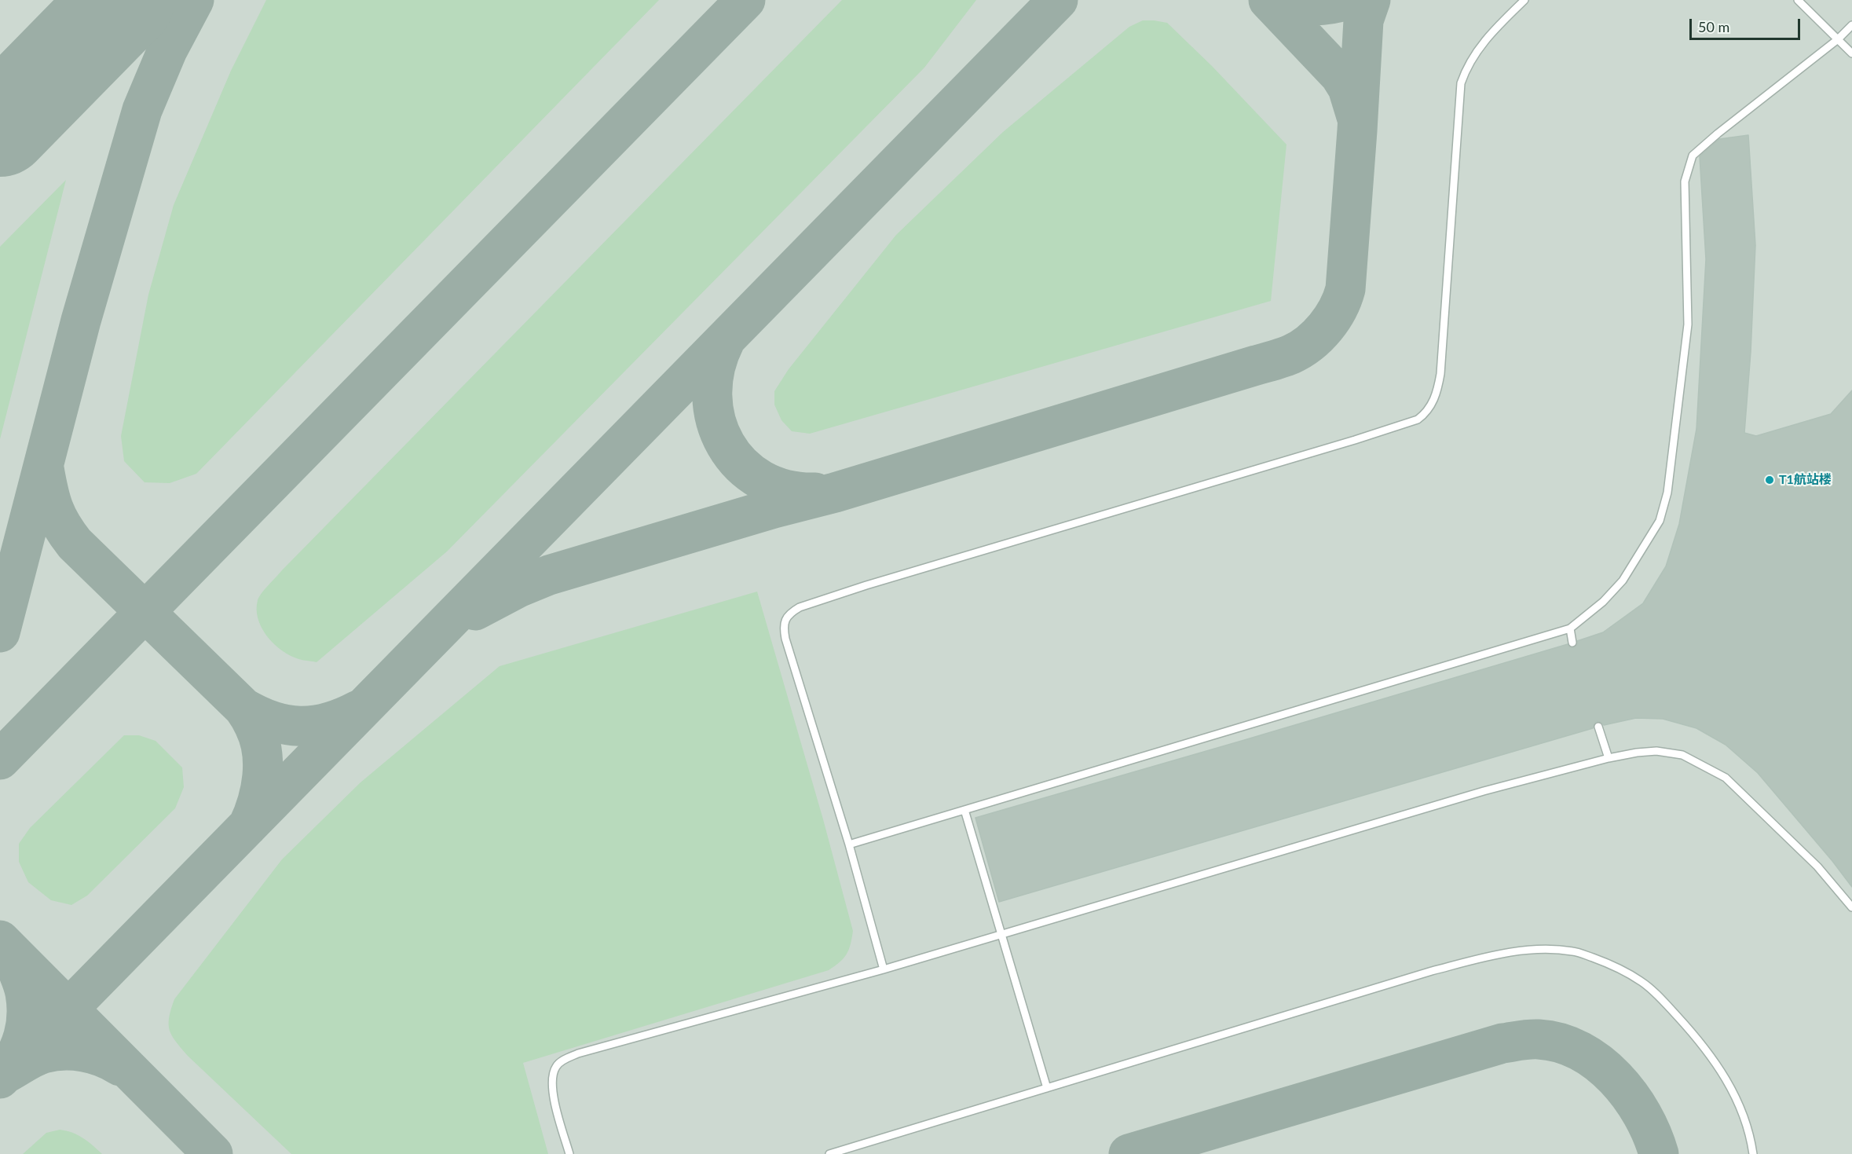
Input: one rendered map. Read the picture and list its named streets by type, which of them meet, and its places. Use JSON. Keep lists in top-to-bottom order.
{
  "places": ["T1航站楼"],
  "scale_bar": "50 m"
}
